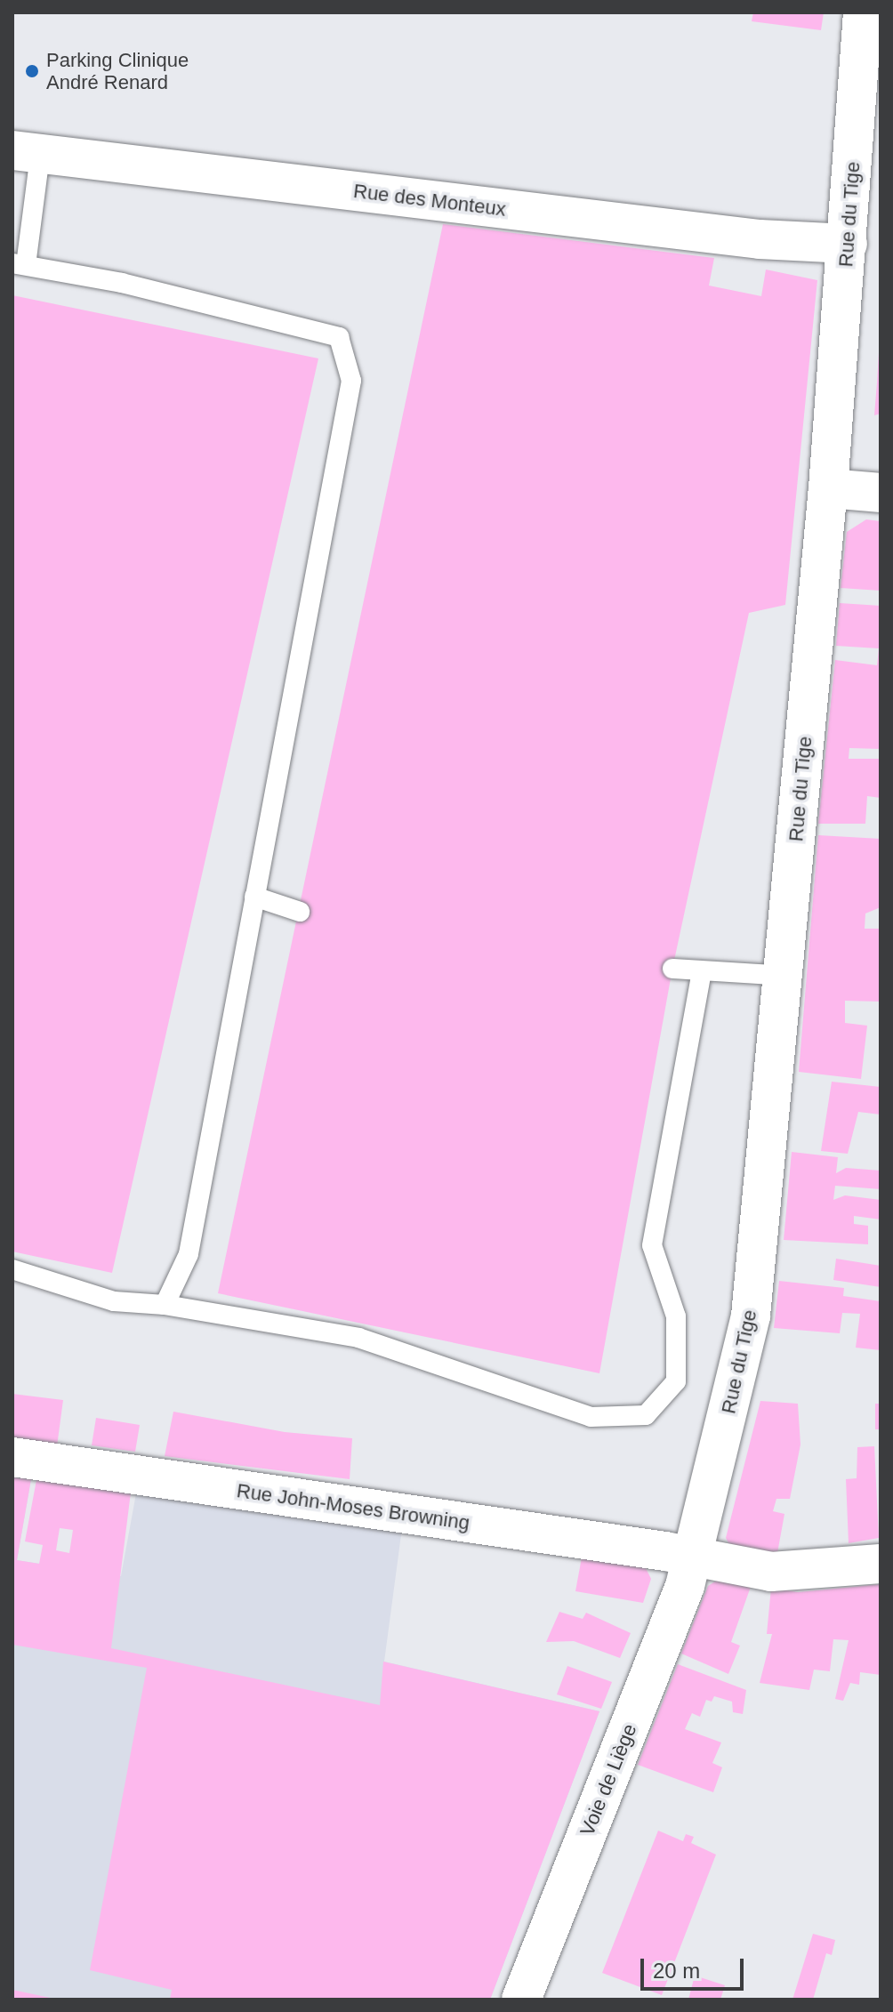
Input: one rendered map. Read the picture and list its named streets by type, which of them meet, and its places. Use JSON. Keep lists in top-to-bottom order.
{
  "streets": {
    "street": [
      "Rue des Monteux",
      "Rue du Tige",
      "Rue John-Moses Browning",
      "Voie de Liège"
    ]
  },
  "crossings": [
    ["Rue des Monteux", "Rue du Tige"],
    ["Rue du Tige", "Rue John-Moses Browning"],
    ["Rue du Tige", "Voie de Liège"],
    ["Rue John-Moses Browning", "Voie de Liège"]
  ],
  "places": ["Parking Clinique André Renard"],
  "scale_bar": "20 m"
}
